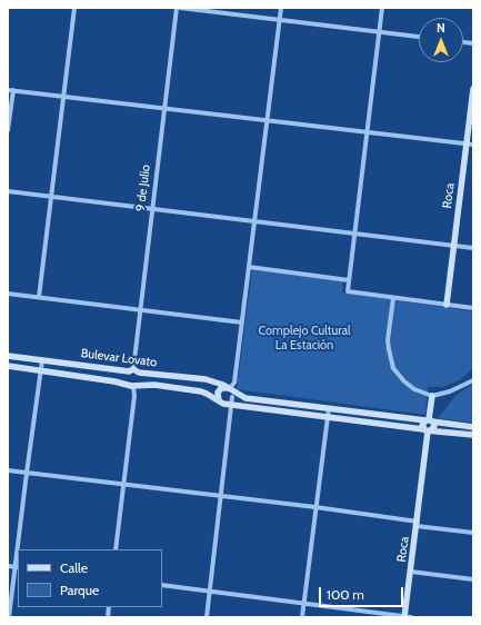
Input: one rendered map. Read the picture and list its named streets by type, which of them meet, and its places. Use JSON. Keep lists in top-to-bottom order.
{
  "streets": {
    "main road": ["9 de Julio", "Roca", "Bulevar Lovato"]
  },
  "crossings": [
    ["9 de Julio", "Bulevar Lovato"],
    ["Roca", "Bulevar Lovato"]
  ],
  "parks": ["Complejo Cultural La Estación"],
  "legend": ["Calle", "Parque"],
  "scale_bar": "100 m",
  "north": "top"
}
